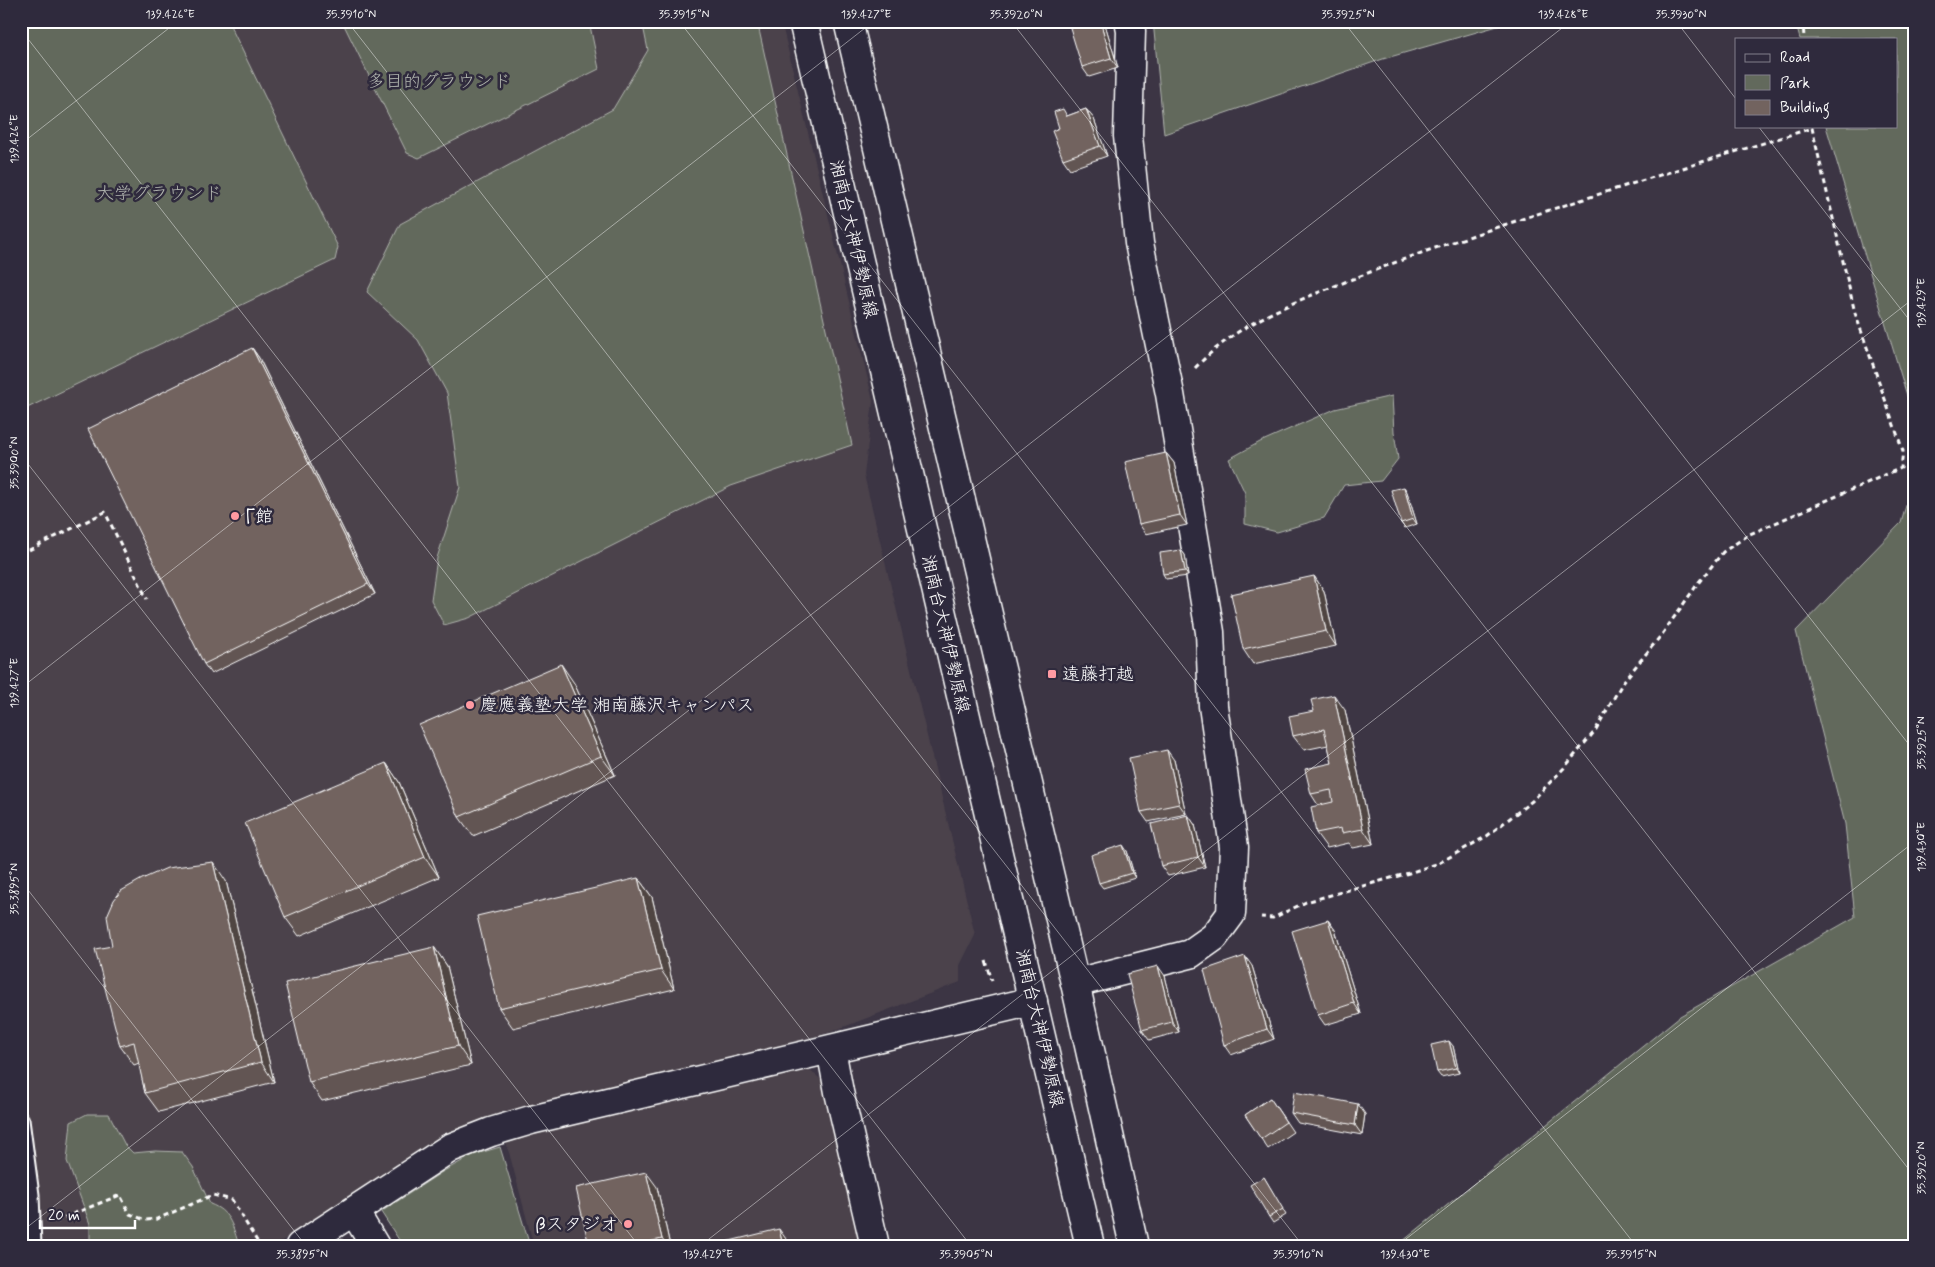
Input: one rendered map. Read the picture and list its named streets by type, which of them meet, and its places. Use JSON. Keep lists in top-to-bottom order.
{
  "streets": {
    "street": ["湘南台大神伊勢原線"]
  },
  "parks": ["多目的グラウンド", "大学グラウンド"],
  "places": {
    "other": ["Γ館", "慶應義塾大学 湘南藤沢キャンパス", "βスタジオ"],
    "transit": ["遠藤打越"]
  },
  "legend": ["Road", "Park", "Building"],
  "scale_bar": "20 m",
  "coordinates": [
    "139.426°E",
    "35.3910°N",
    "35.3915°N",
    "139.427°E",
    "35.3920°N",
    "35.3925°N",
    "139.428°E",
    "35.3930°N",
    "139.429°E",
    "35.3900°N",
    "139.430°E",
    "35.3895°N",
    "35.3905°N"
  ]
}
